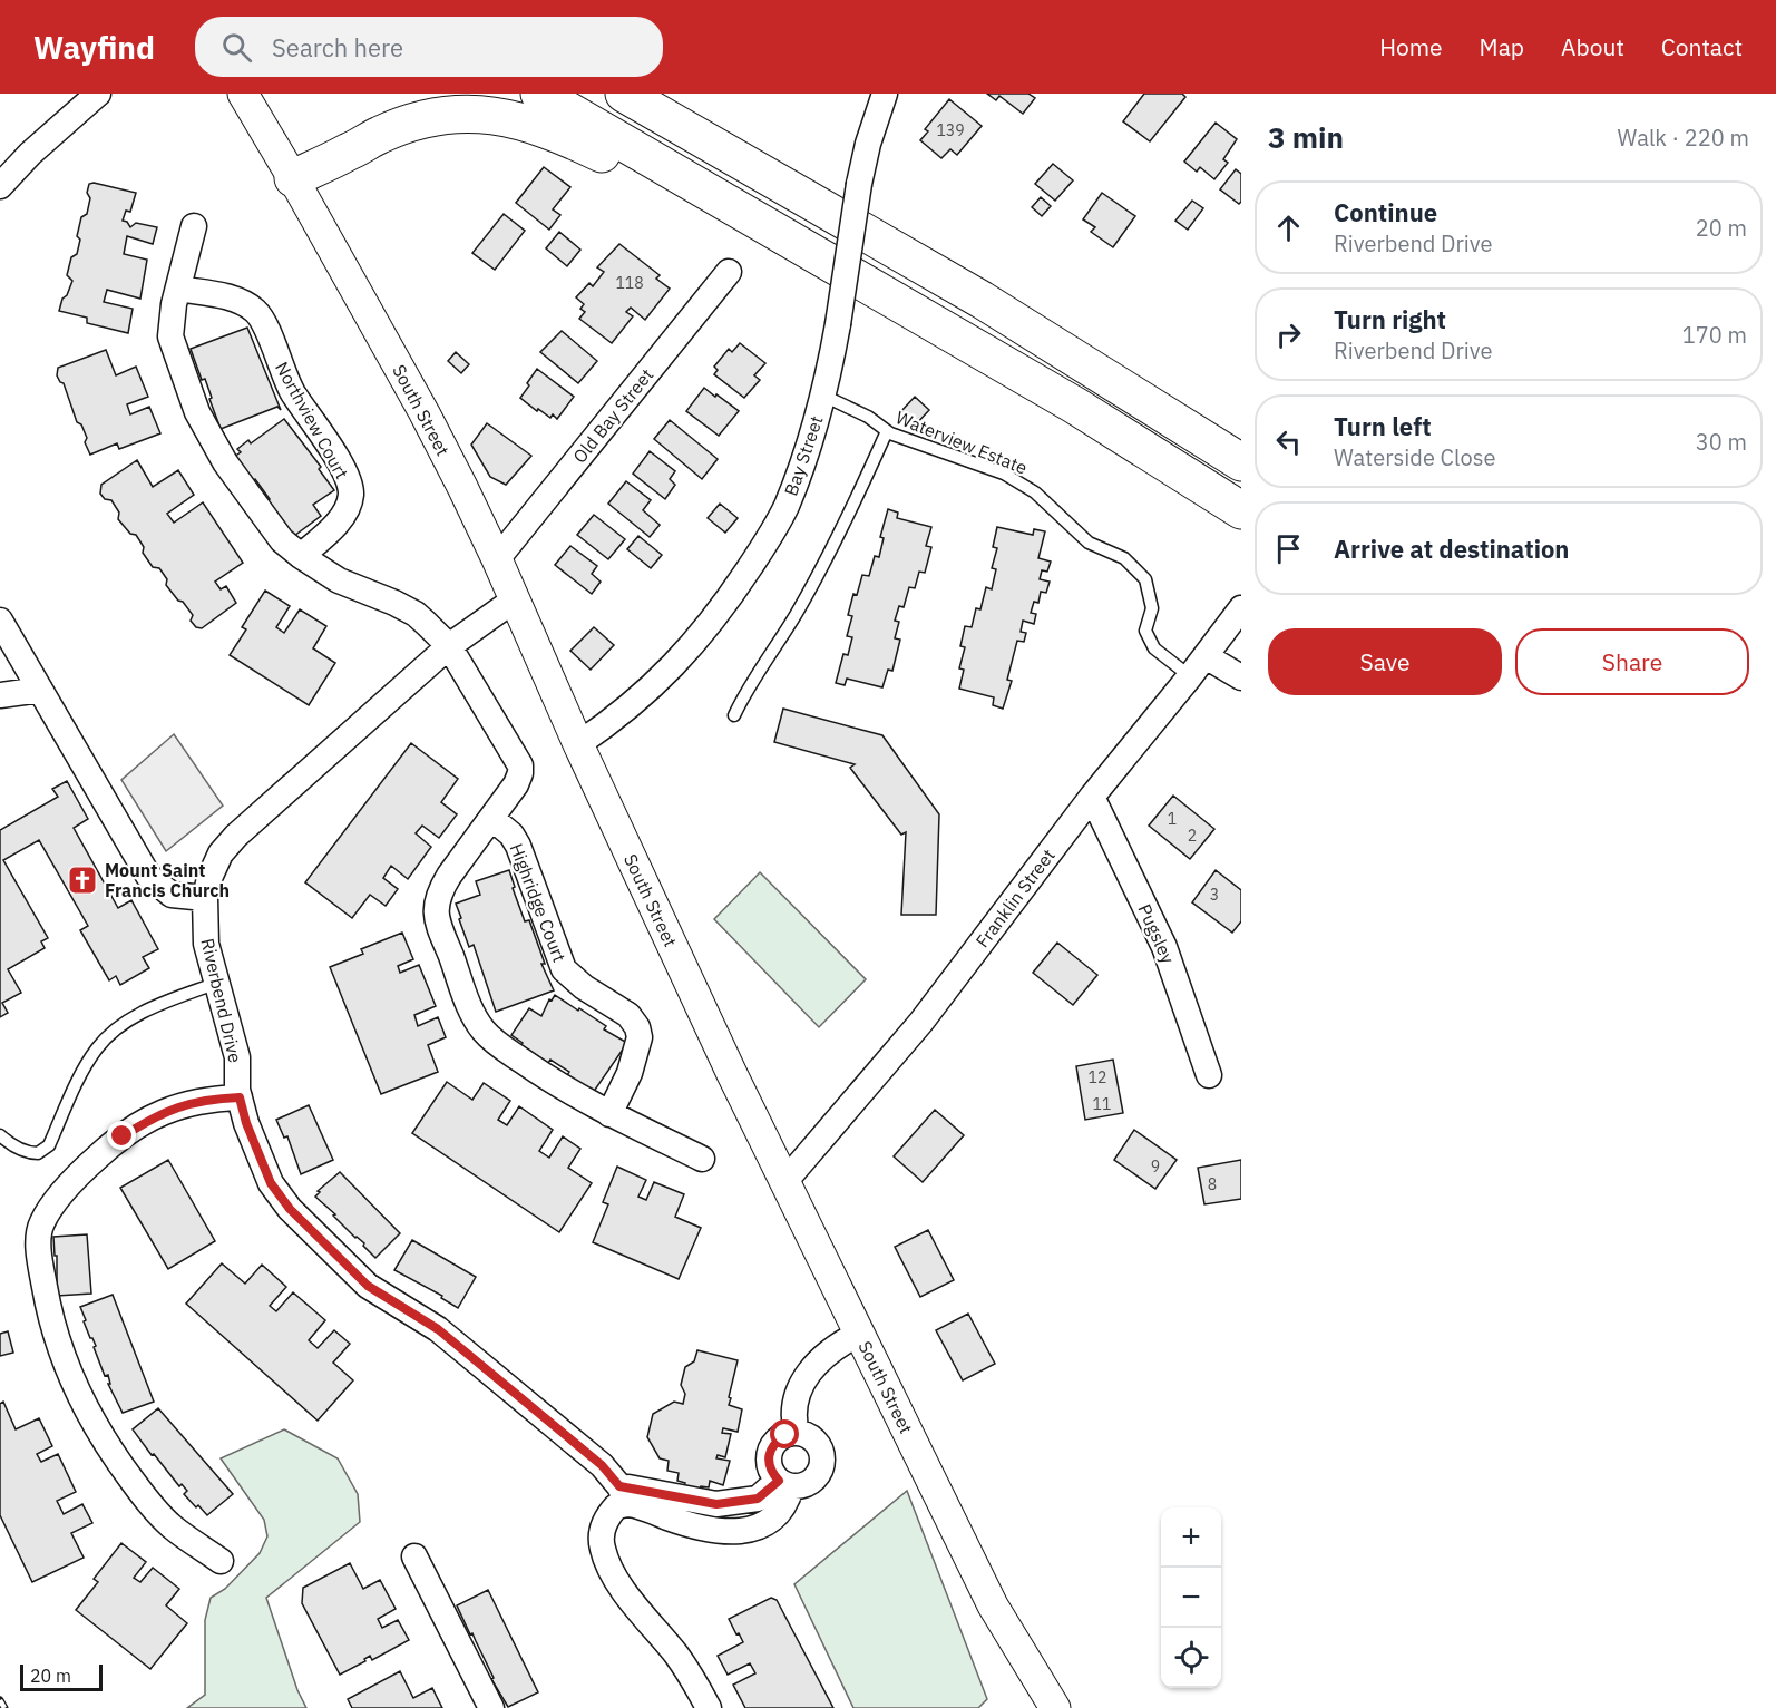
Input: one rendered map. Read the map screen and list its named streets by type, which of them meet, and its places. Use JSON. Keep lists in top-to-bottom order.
{
  "streets": {
    "street": [
      "South Street",
      "Old Bay Street",
      "Northview Court",
      "Bay Street",
      "Franklin Street",
      "Highridge Court",
      "Pugsley",
      "Riverbend Drive"
    ],
    "lane": ["Waterview Estate"]
  },
  "crossings": [
    ["South Street", "Old Bay Street"],
    ["South Street", "Bay Street"],
    ["South Street", "Franklin Street"],
    ["South Street", "Riverbend Drive"],
    ["Waterview Estate", "Bay Street"],
    ["Waterview Estate", "Franklin Street"],
    ["Franklin Street", "Pugsley"]
  ],
  "places": {
    "church": ["Mount Saint Francis Church"]
  },
  "house_numbers": [
    "139",
    "118",
    "1",
    "2",
    "3",
    "12",
    "11",
    "9",
    "8"
  ],
  "scale_bar": "20 m",
  "page": {
    "header": "Wayfind",
    "search": "Search here",
    "nav": [
      "Home",
      "Map",
      "About",
      "Contact"
    ],
    "heading": ["3 min", "Walk · 220 m"],
    "list": [
      ["Continue", "Riverbend Drive", "20 m"],
      ["Turn right", "Riverbend Drive", "170 m"],
      ["Turn left", "Waterside Close", "30 m"],
      "Arrive at destination"
    ],
    "buttons": ["Save", "Share"],
    "map_buttons": ["+", "−"],
    "scale": "20 m"
  }
}
